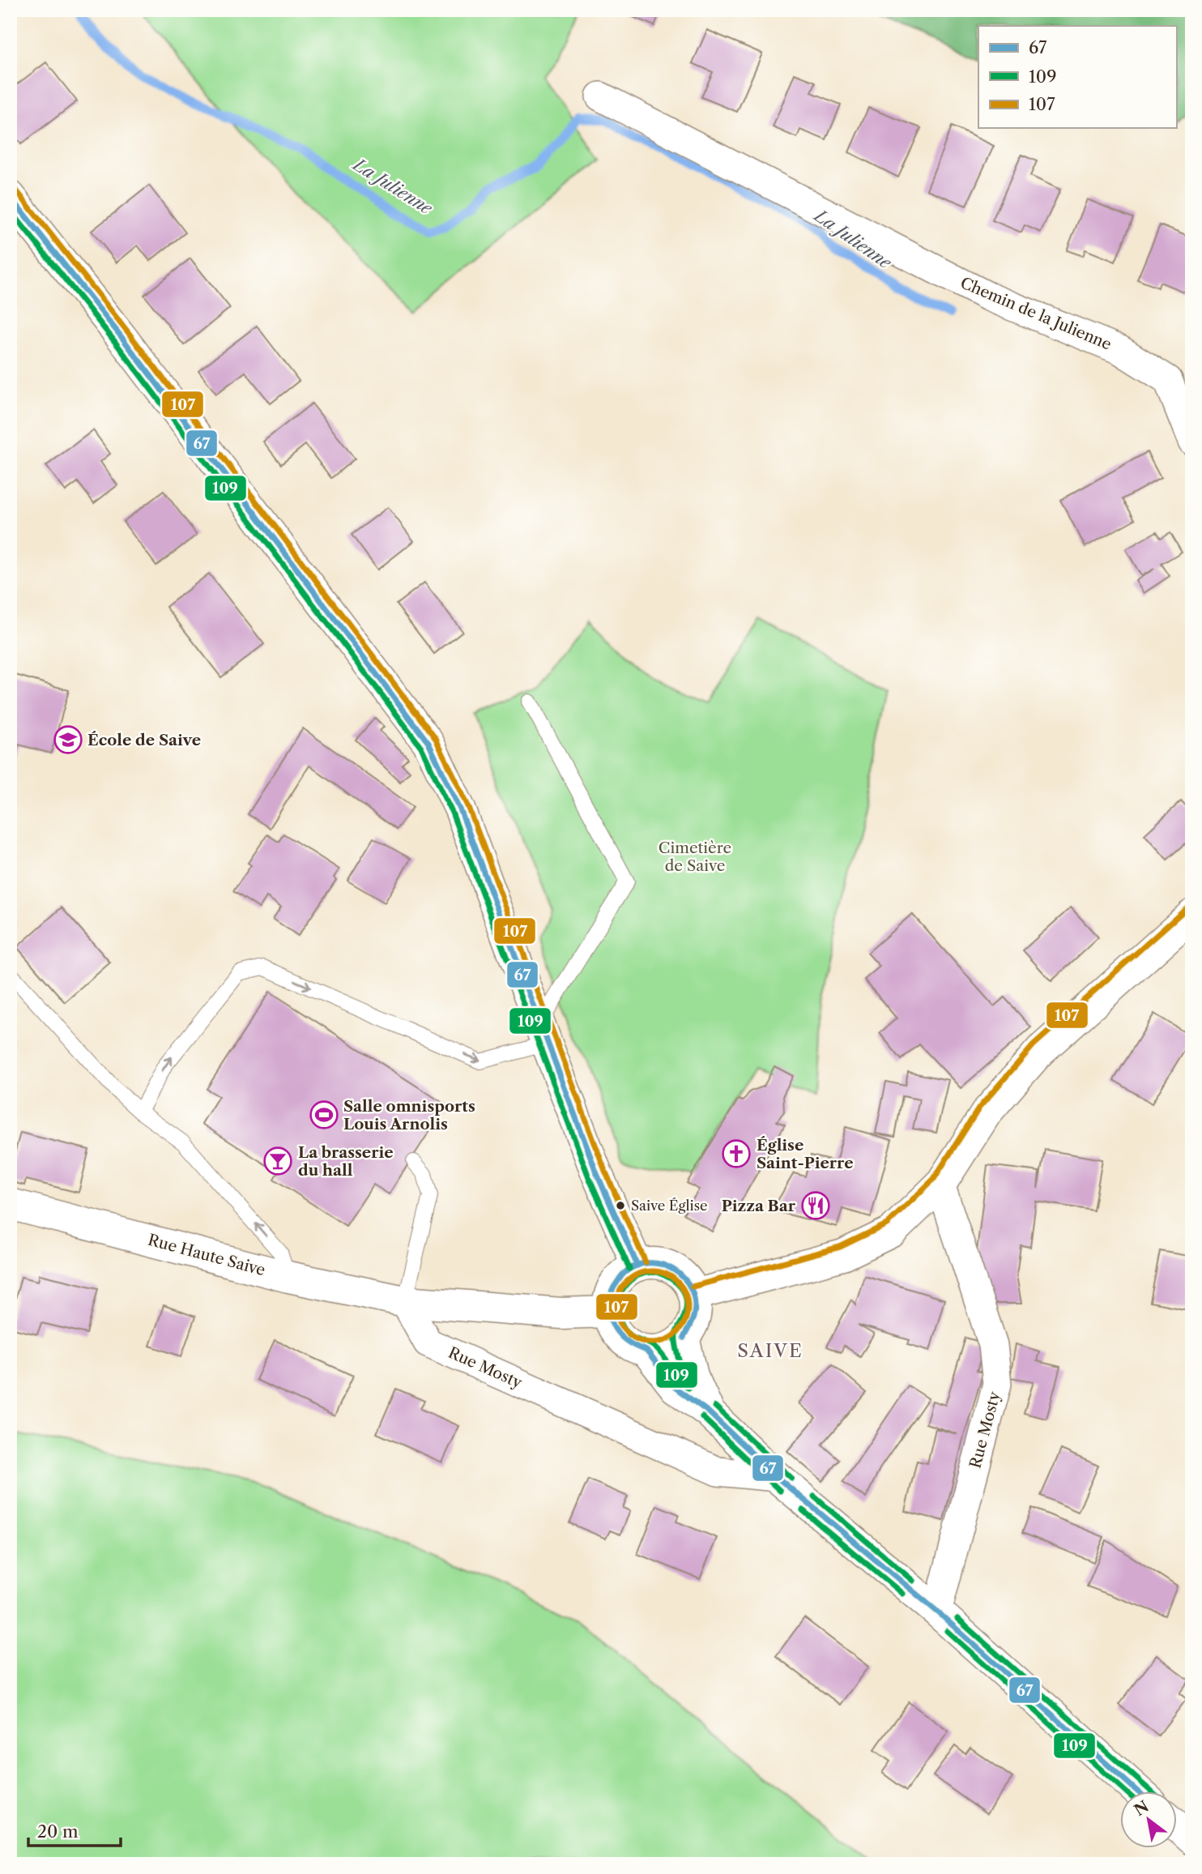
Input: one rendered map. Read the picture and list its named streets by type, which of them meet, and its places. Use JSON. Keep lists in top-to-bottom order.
{
  "streets": {
    "street": ["Chemin de la Julienne", "Rue Haute Saive", "Rue Mosty"]
  },
  "crossings": [
    ["Rue Haute Saive", "Rue Mosty"]
  ],
  "districts": ["SAIVE"],
  "water": ["La Julienne"],
  "parks": ["Cimetière de Saive"],
  "places": {
    "school or university": ["École de Saive"],
    "sports": ["Salle omnisports Louis Arnolis"],
    "church": ["Église Saint-Pierre"],
    "bar": ["La brasserie du hall"],
    "other": ["Saive Église"],
    "restaurant": ["Pizza Bar"]
  },
  "lines": ["transit line 107", "transit line 67", "transit line 109"],
  "legend": ["67", "109", "107"],
  "scale_bar": "20 m",
  "north": "top left"
}
